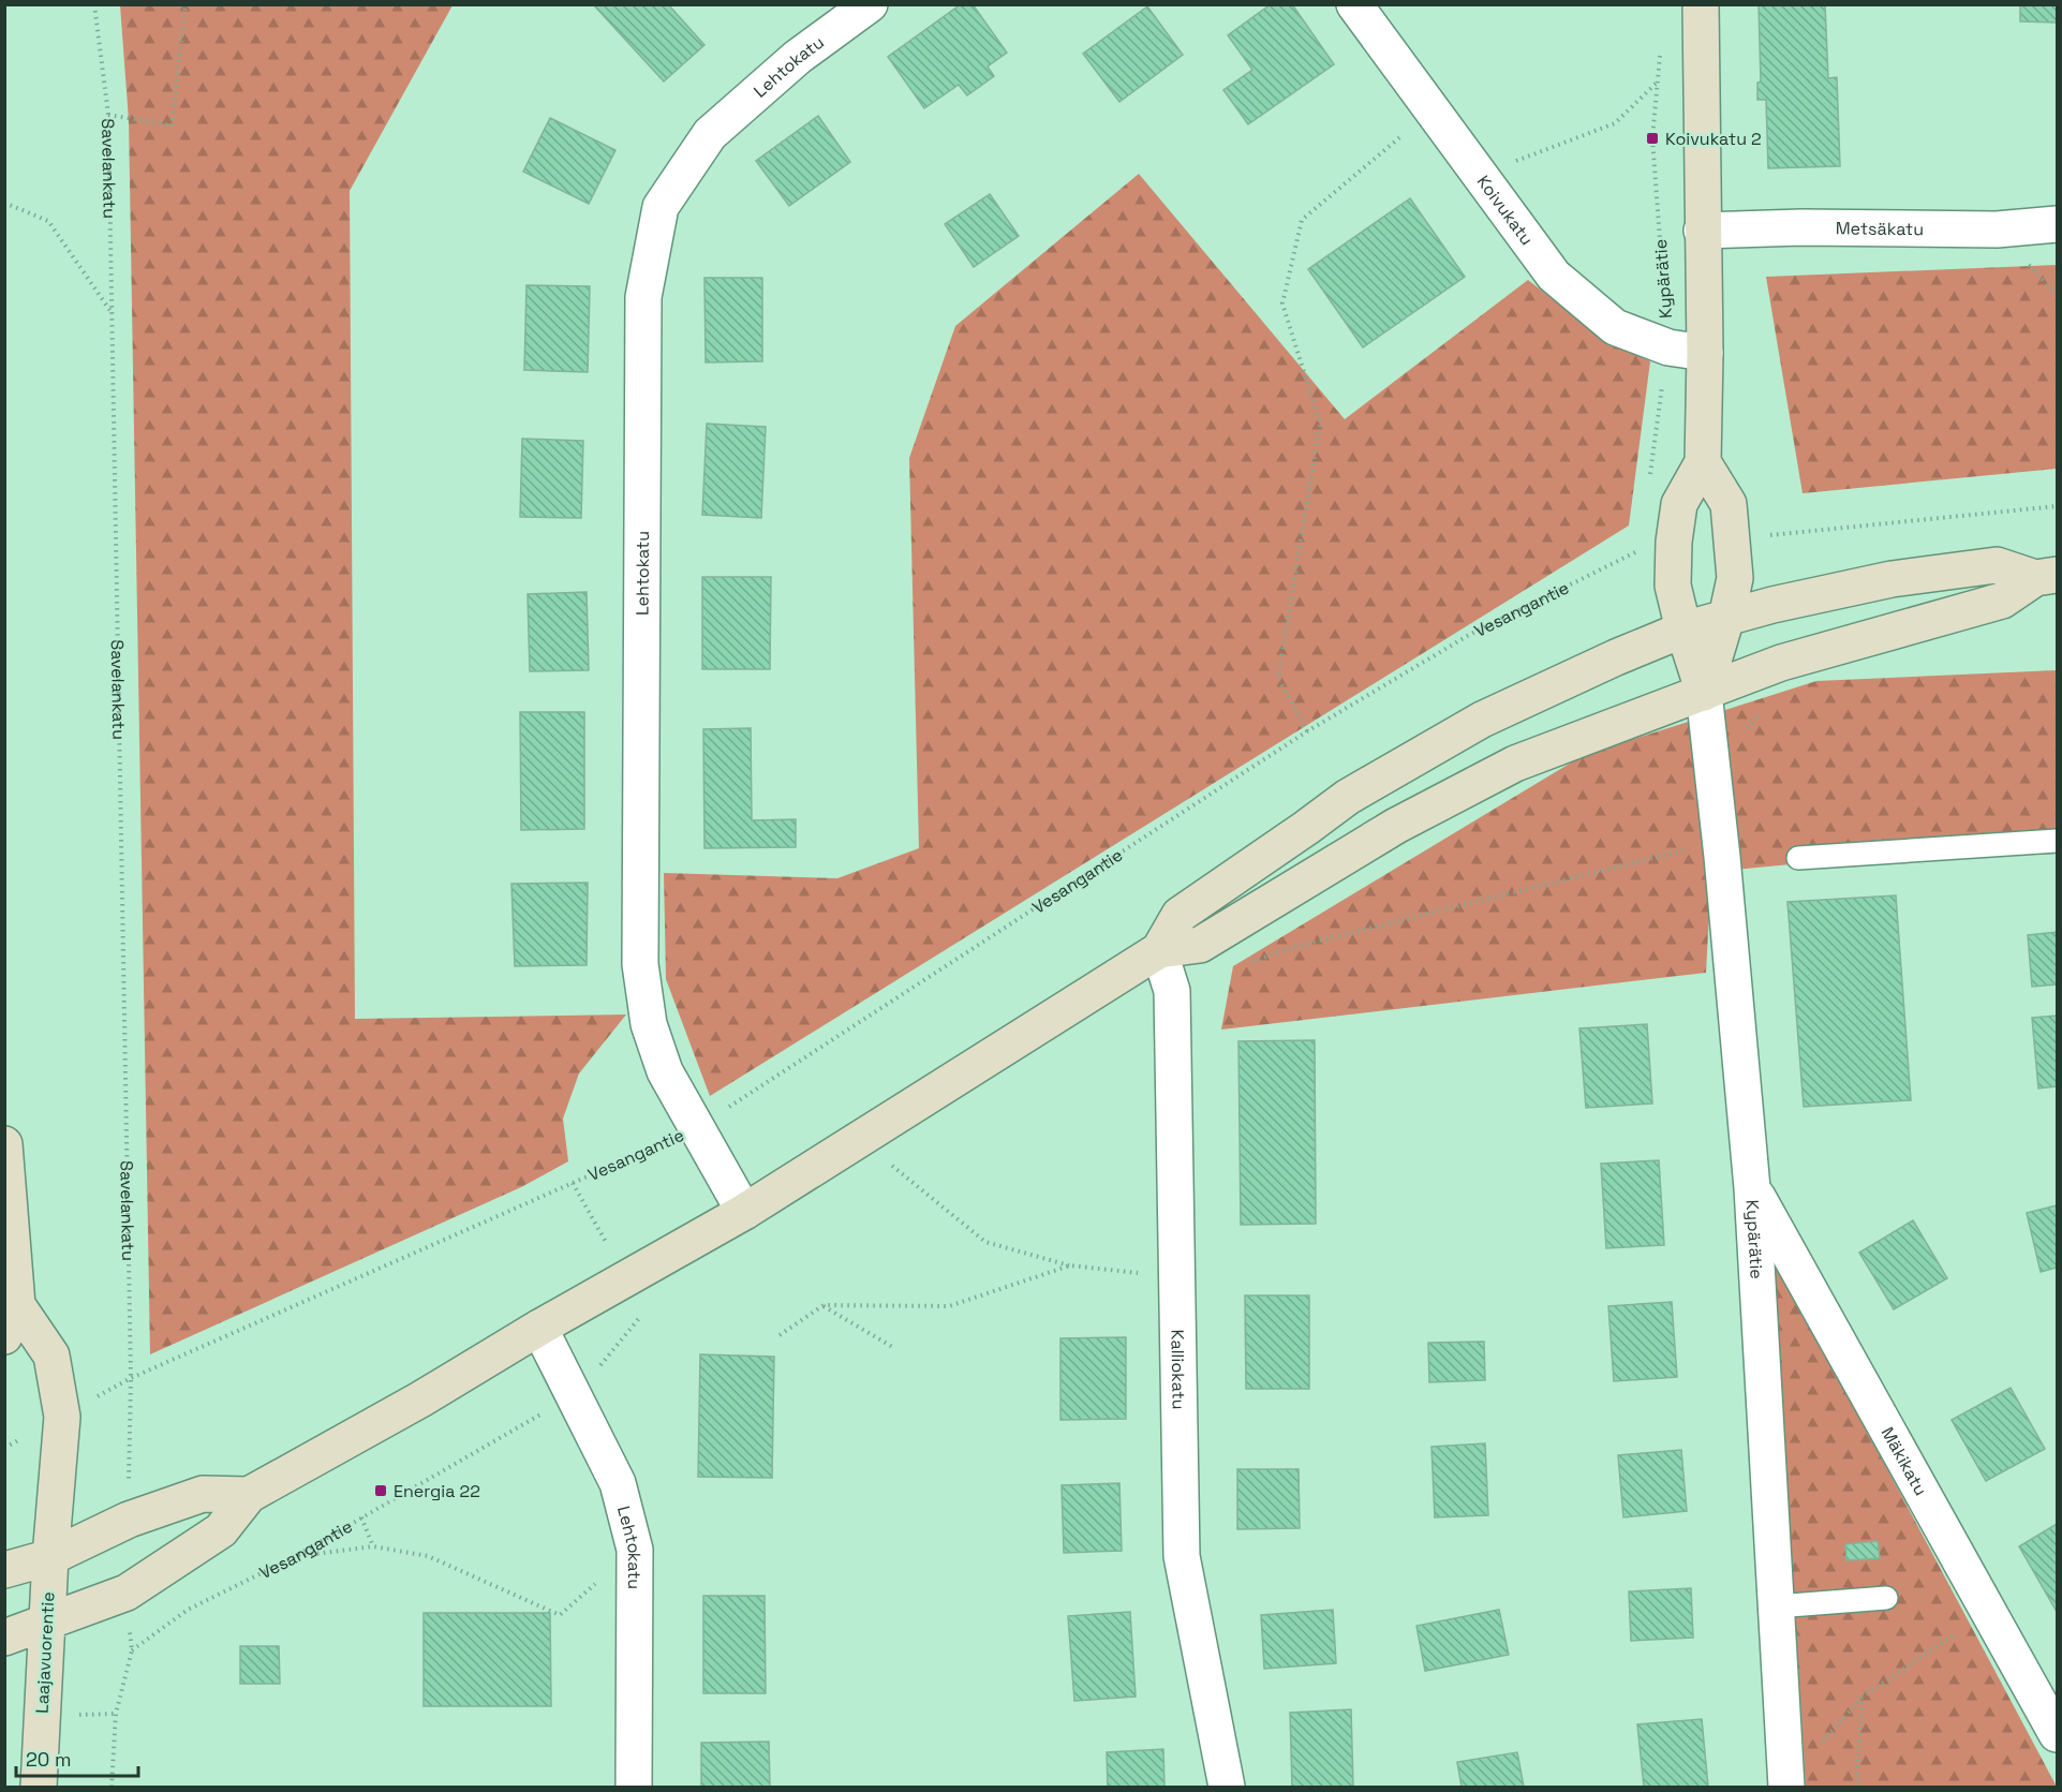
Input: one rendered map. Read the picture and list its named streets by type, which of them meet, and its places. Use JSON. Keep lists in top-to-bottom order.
{
  "streets": {
    "main road": ["Kypärätie", "Laajavuorentie"],
    "street": [
      "Lehtokatu",
      "Koivukatu",
      "Metsäkatu",
      "Kalliokatu",
      "Mäkikatu"
    ],
    "path": ["Savelankatu", "Vesangantie"]
  },
  "crossings": [
    ["Lehtokatu", "Vesangantie"],
    ["Savelankatu", "Vesangantie"],
    ["Koivukatu", "Kypärätie"],
    ["Metsäkatu", "Kypärätie"],
    ["Kypärätie", "Vesangantie"],
    ["Kypärätie", "Mäkikatu"]
  ],
  "places": {
    "transit": ["Koivukatu 2", "Energia 22"]
  },
  "scale_bar": "20 m"
}
